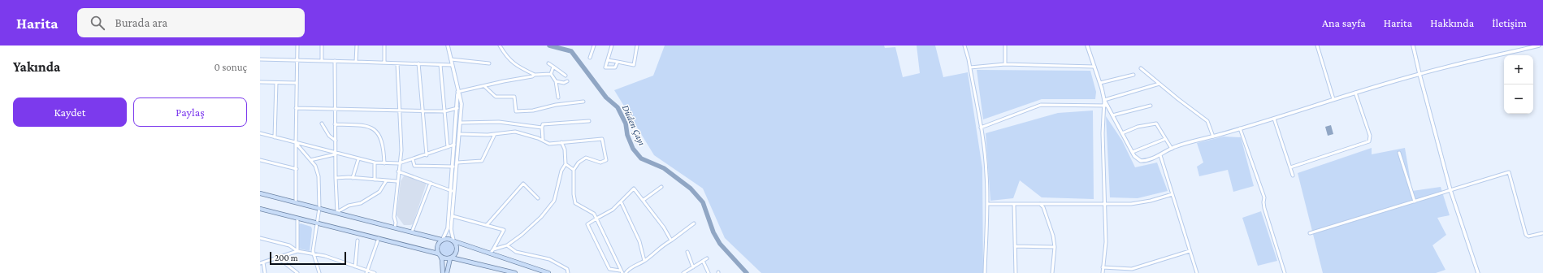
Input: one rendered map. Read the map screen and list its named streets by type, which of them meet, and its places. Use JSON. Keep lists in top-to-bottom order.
{
  "water": ["Düden Çayı"],
  "scale_bar": "200 m",
  "page": {
    "header": "Harita",
    "search": "Burada ara",
    "nav": [
      "Ana sayfa",
      "Harita",
      "Hakkında",
      "İletişim"
    ],
    "heading": ["Yakında", "0 sonuç"],
    "map_buttons": ["+", "−"],
    "buttons": ["Kaydet", "Paylaş"],
    "scale": "200 m"
  }
}
